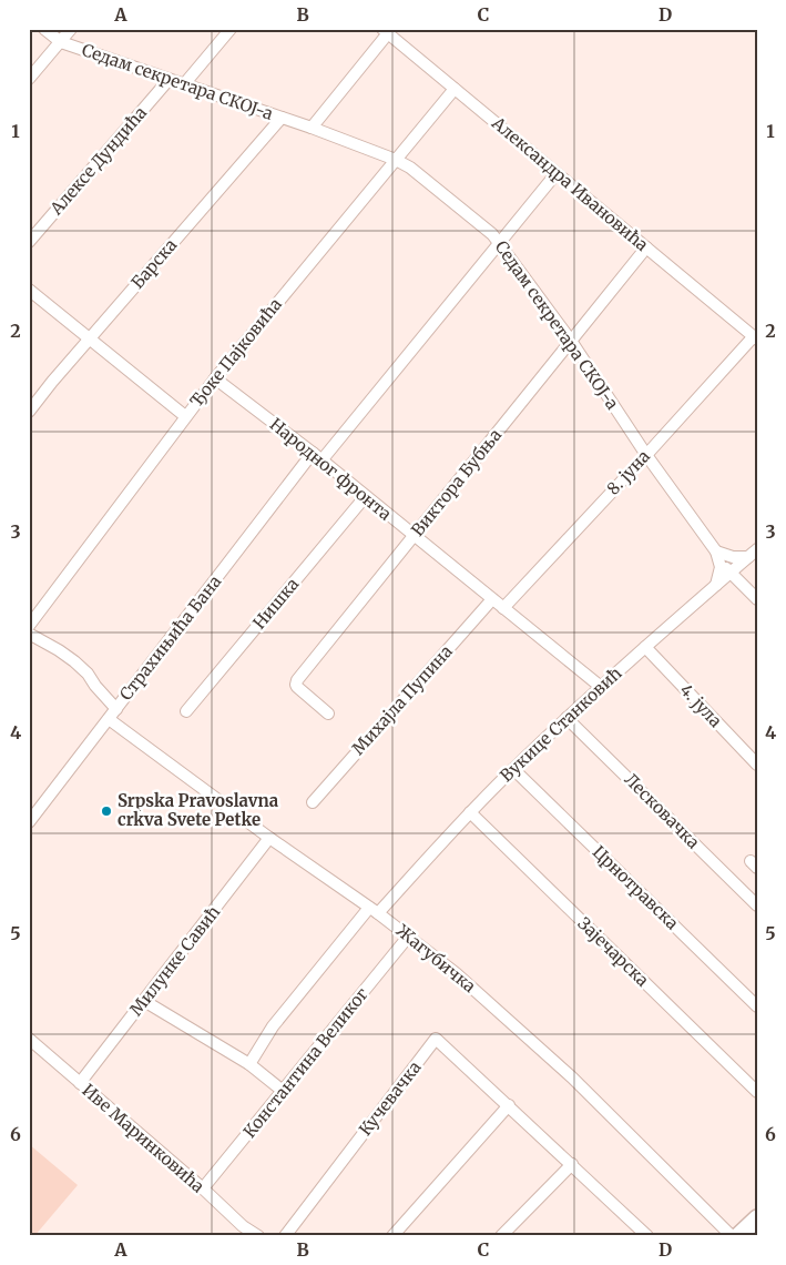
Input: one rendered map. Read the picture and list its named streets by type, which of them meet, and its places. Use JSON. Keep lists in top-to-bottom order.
{
  "streets": {
    "street": [
      "Седам секретара СКОЈ-а",
      "Алексе Дундића",
      "Александра Ивановића",
      "Барска",
      "Ђоке Пајковића",
      "Народног фронта",
      "8. јуна",
      "Виктора Бубња",
      "Нишка",
      "Страхињића Бана",
      "Михајла Пупина",
      "4. јула",
      "Вукице Станковић",
      "Лесковачка",
      "Црнотравска",
      "Зајечарска",
      "Жагубичка",
      "Милунке Савић",
      "Константина Великог",
      "Кучевачка",
      "Иве Маринковића"
    ]
  },
  "crossings": [
    ["Седам секретара СКОЈ-а", "Алексе Дундића"],
    ["Седам секретара СКОЈ-а", "Барска"],
    ["Седам секретара СКОЈ-а", "Ђоке Пајковића"],
    ["Седам секретара СКОЈ-а", "8. јуна"],
    ["Седам секретара СКОЈ-а", "Виктора Бубња"],
    ["Седам секретара СКОЈ-а", "Вукице Станковић"],
    ["Александра Ивановића", "Ђоке Пајковића"],
    ["Александра Ивановића", "8. јуна"],
    ["Александра Ивановића", "Виктора Бубња"],
    ["Ђоке Пајковића", "Народног фронта"],
    ["Народног фронта", "8. јуна"],
    ["Народног фронта", "Виктора Бубња"],
    ["Народног фронта", "Нишка"],
    ["Народног фронта", "Страхињића Бана"],
    ["Народног фронта", "Михајла Пупина"],
    ["Народног фронта", "Вукице Станковић"],
    ["Страхињића Бана", "Жагубичка"],
    ["4. јула", "Вукице Станковић"],
    ["Вукице Станковић", "Лесковачка"],
    ["Вукице Станковић", "Црнотравска"],
    ["Вукице Станковић", "Зајечарска"],
    ["Вукице Станковић", "Жагубичка"],
    ["Жагубичка", "Милунке Савић"],
    ["Жагубичка", "Константина Великог"],
    ["Милунке Савић", "Иве Маринковића"],
    ["Константина Великог", "Иве Маринковића"]
  ],
  "places": ["Srpska Pravoslavna crkva Svete Petke"],
  "grid": {
    "columns": [
      "A",
      "B",
      "C",
      "D"
    ],
    "rows": [
      "1",
      "2",
      "3",
      "4",
      "5",
      "6"
    ]
  }
}
